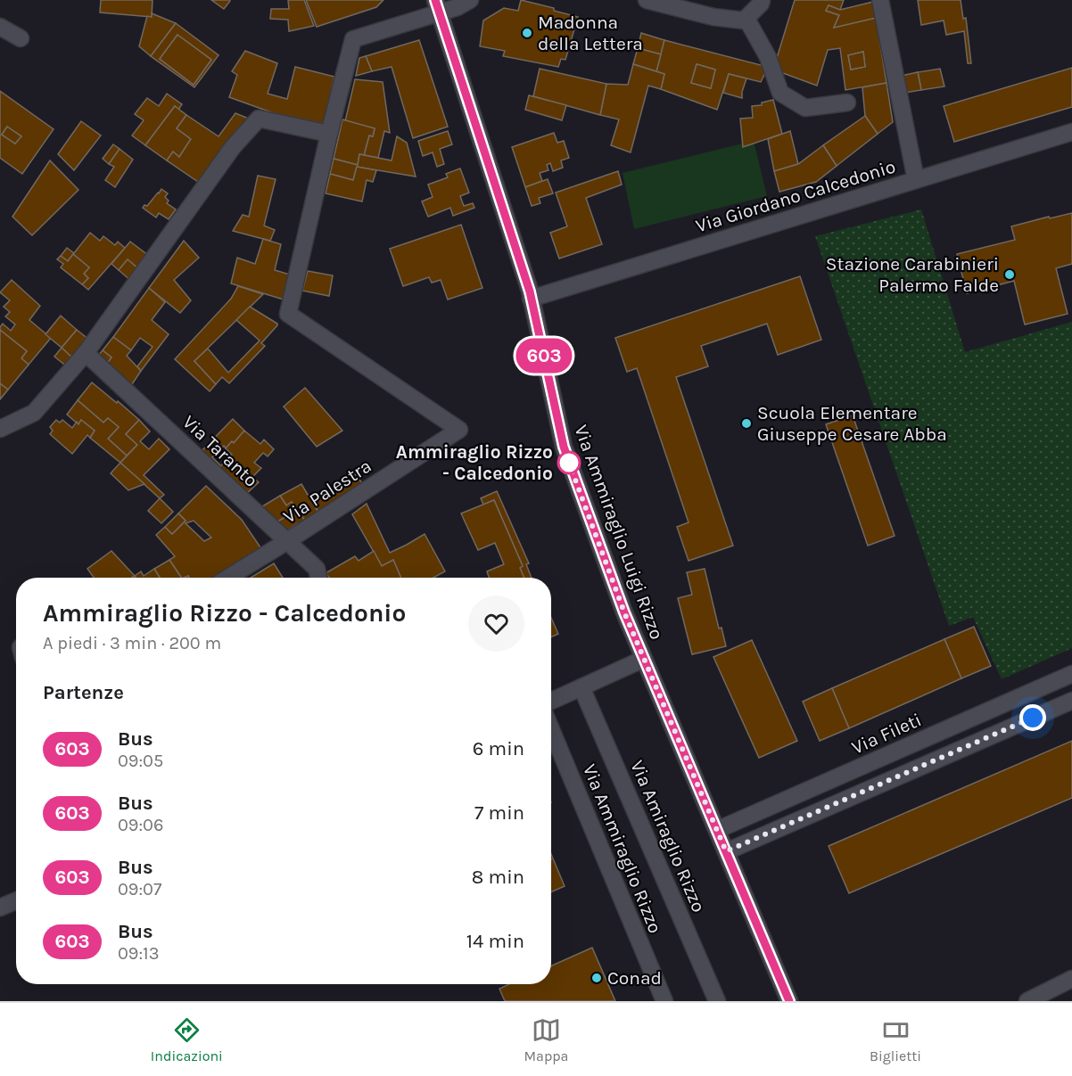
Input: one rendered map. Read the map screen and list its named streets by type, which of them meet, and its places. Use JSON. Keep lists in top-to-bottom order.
{
  "streets": {
    "street": [
      "Via Giordano Calcedonio",
      "Via Taranto",
      "Via Palestra",
      "Via Ammiraglio Luigi Rizzo",
      "Via Fileti",
      "Via Amiraglio Rizzo",
      "Via Ammiraglio Rizzo"
    ]
  },
  "crossings": [
    ["Via Giordano Calcedonio", "Via Ammiraglio Luigi Rizzo"],
    ["Via Taranto", "Via Palestra"],
    ["Via Ammiraglio Luigi Rizzo", "Via Fileti"]
  ],
  "places": [
    "Madonna della Lettera",
    "Stazione Carabinieri Palermo Falde",
    "Scuola Elementare Giuseppe Cesare Abba",
    "Ammiraglio Rizzo - Calcedonio",
    "Conad"
  ],
  "lines": ["bus line 603"],
  "page": {
    "on_map": "603",
    "heading": [
      ["Ammiraglio Rizzo - Calcedonio", "A piedi · 3 min · 200 m"],
      "Partenze"
    ],
    "list": [
      {
        "mark": "603",
        "name": "Bus",
        "note": "09:05",
        "value": "6 min"
      },
      {
        "mark": "603",
        "name": "Bus",
        "note": "09:06",
        "value": "7 min"
      },
      {
        "mark": "603",
        "name": "Bus",
        "note": "09:07",
        "value": "8 min"
      },
      {
        "mark": "603",
        "name": "Bus",
        "note": "09:13",
        "value": "14 min"
      }
    ],
    "tabs": ["Indicazioni", "Mappa", "Biglietti"]
  }
}
